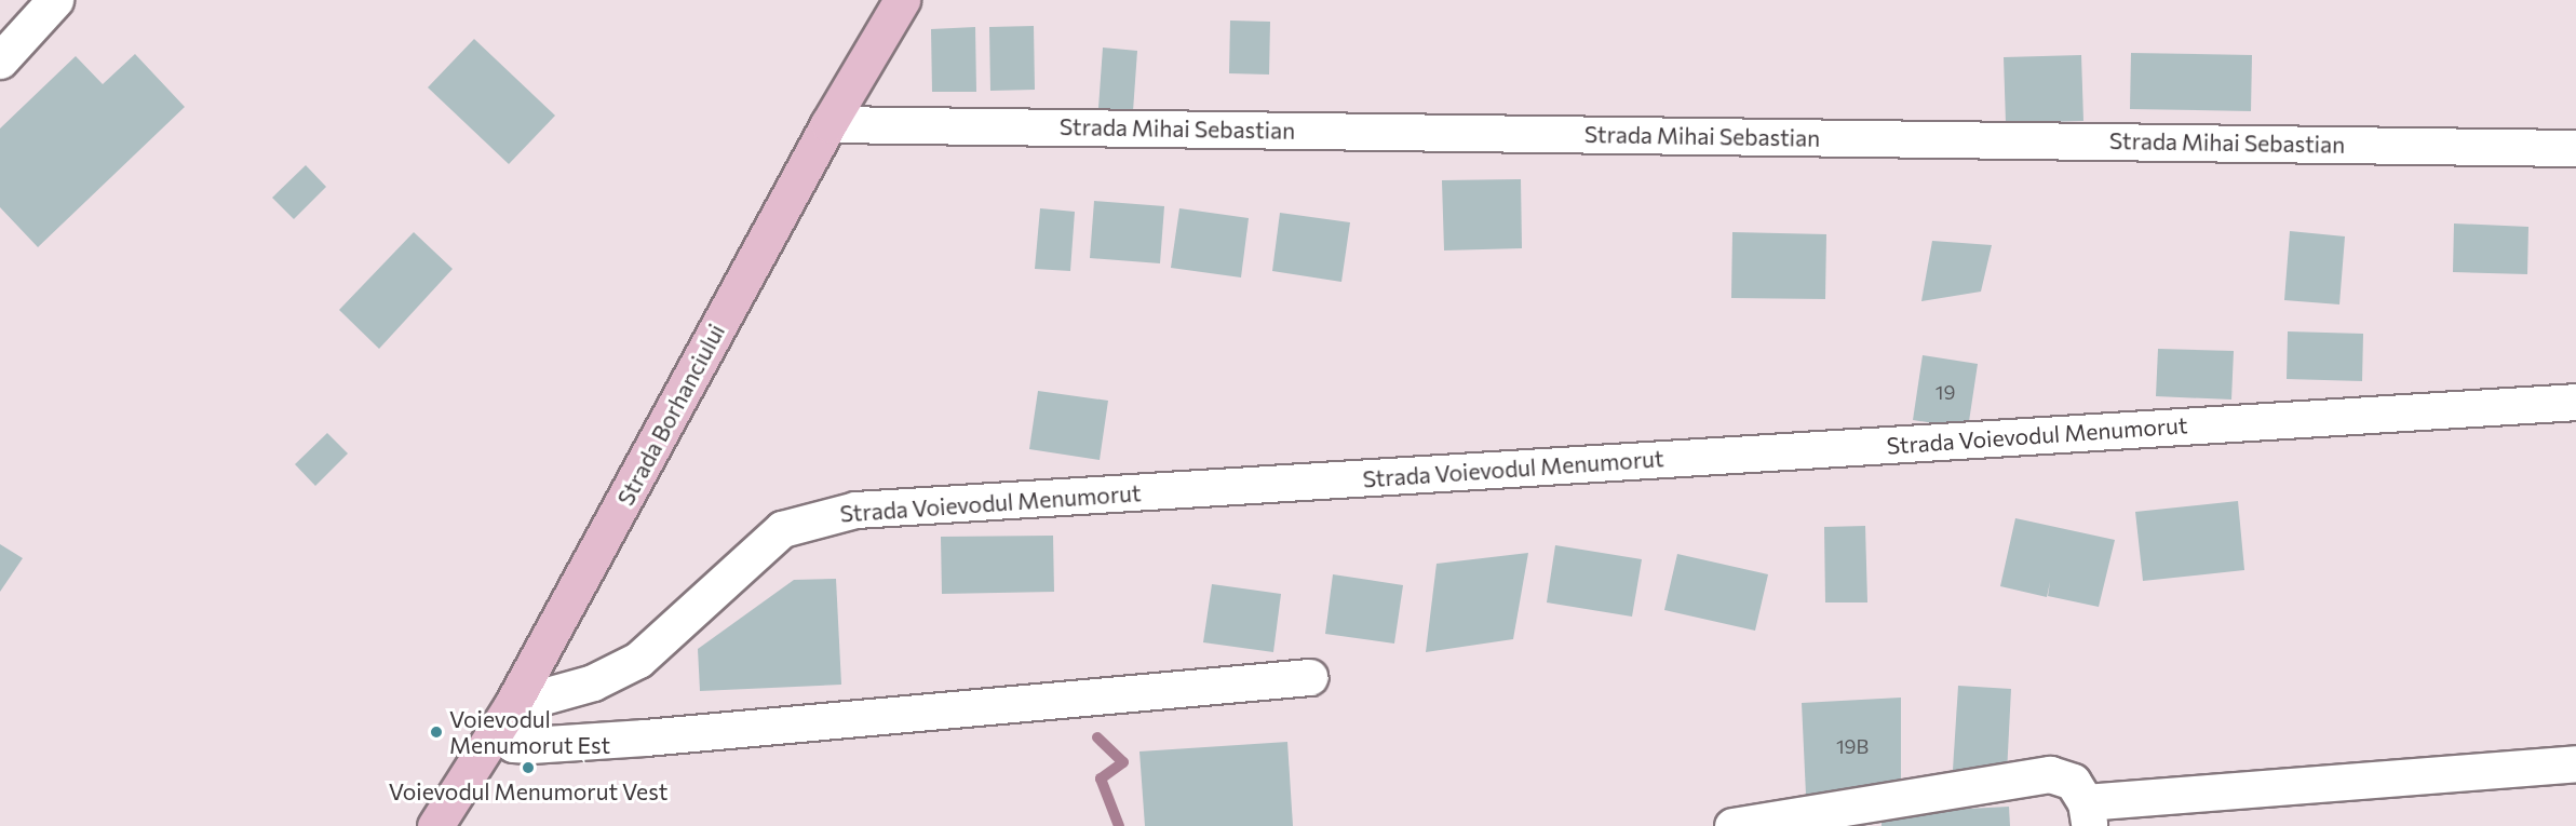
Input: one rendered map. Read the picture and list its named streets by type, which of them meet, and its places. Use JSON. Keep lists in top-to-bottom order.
{
  "streets": {
    "main road": ["Strada Borhanciului"],
    "street": ["Strada Mihai Sebastian", "Strada Voievodul Menumorut"]
  },
  "crossings": [
    ["Strada Mihai Sebastian", "Strada Borhanciului"],
    ["Strada Borhanciului", "Strada Voievodul Menumorut"]
  ],
  "places": ["Voievodul Menumorut Est", "Voievodul Menumorut Vest"],
  "house_numbers": ["19", "19B"]
}
